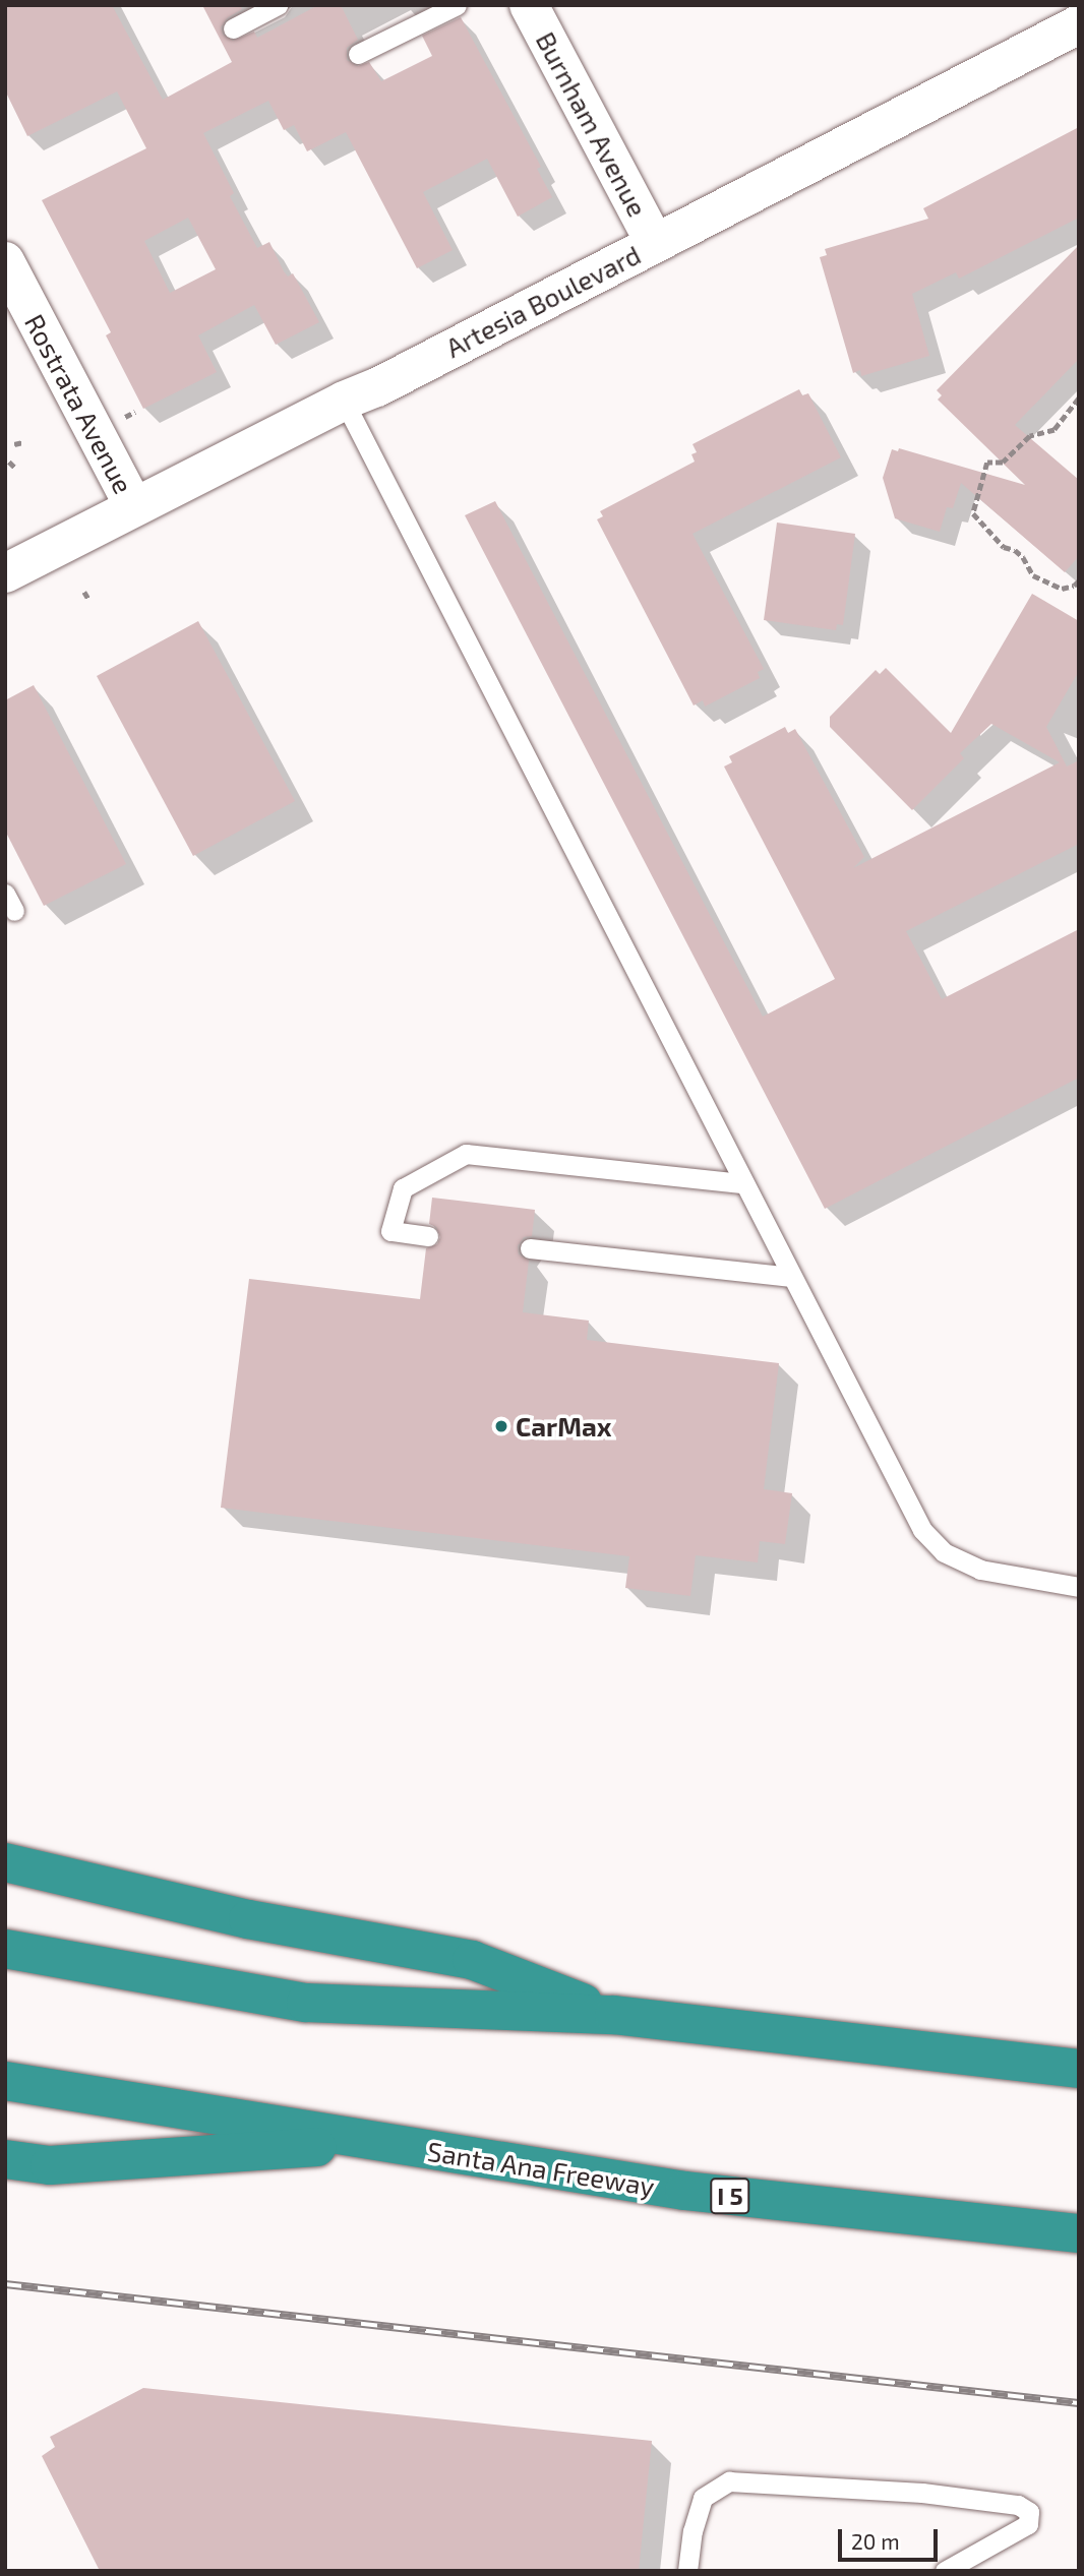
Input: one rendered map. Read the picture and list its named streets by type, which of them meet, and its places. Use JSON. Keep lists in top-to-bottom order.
{
  "streets": {
    "highway": ["Santa Ana Freeway", "I 5"],
    "main road": ["Burnham Avenue", "Artesia Boulevard", "Rostrata Avenue"]
  },
  "crossings": [
    ["Burnham Avenue", "Artesia Boulevard"],
    ["Artesia Boulevard", "Rostrata Avenue"]
  ],
  "places": ["CarMax"],
  "scale_bar": "20 m"
}
